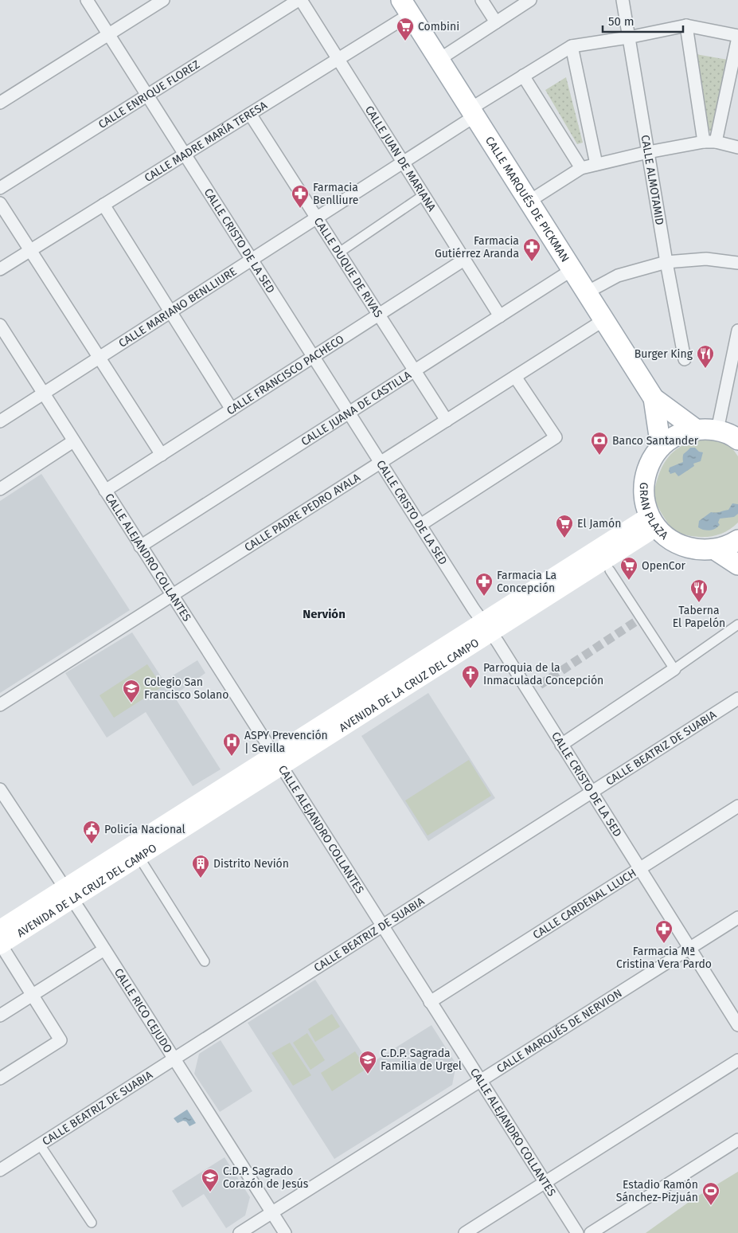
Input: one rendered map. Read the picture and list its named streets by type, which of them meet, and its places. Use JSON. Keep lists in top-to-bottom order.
{
  "streets": {
    "main road": ["CALLE MARQUÉS DE PICKMAN", "GRAN PLAZA", "AVENIDA DE LA CRUZ DEL CAMPO"],
    "street": [
      "CALLE ENRIQUE FLOREZ",
      "CALLE MADRE MARÍA TERESA",
      "CALLE JUAN DE MARIANA",
      "CALLE ALMOTAMID",
      "CALLE CRISTO DE LA SED",
      "CALLE DUQUE DE RIVAS",
      "CALLE MARIANO BENLLIURE",
      "CALLE FRANCISCO PACHECO",
      "CALLE JUANA DE CASTILLA",
      "CALLE PADRE PEDRO AYALA",
      "CALLE ALEJANDRO COLLANTES",
      "CALLE BEATRIZ DE SUABIA",
      "CALLE CARDENAL LLUCH",
      "CALLE RICO CEJUDO",
      "CALLE MARQUÉS DE NERVION"
    ]
  },
  "crossings": [
    ["CALLE ENRIQUE FLOREZ", "CALLE JUAN DE MARIANA"],
    ["CALLE ENRIQUE FLOREZ", "CALLE CRISTO DE LA SED"],
    ["CALLE MADRE MARÍA TERESA", "CALLE JUAN DE MARIANA"],
    ["CALLE MADRE MARÍA TERESA", "CALLE MARQUÉS DE PICKMAN"],
    ["CALLE MADRE MARÍA TERESA", "CALLE CRISTO DE LA SED"],
    ["CALLE MADRE MARÍA TERESA", "CALLE DUQUE DE RIVAS"],
    ["CALLE JUAN DE MARIANA", "CALLE MARIANO BENLLIURE"],
    ["CALLE JUAN DE MARIANA", "CALLE FRANCISCO PACHECO"],
    ["CALLE JUAN DE MARIANA", "CALLE JUANA DE CASTILLA"],
    ["CALLE MARQUÉS DE PICKMAN", "CALLE MARIANO BENLLIURE"],
    ["CALLE MARQUÉS DE PICKMAN", "CALLE JUANA DE CASTILLA"],
    ["CALLE MARQUÉS DE PICKMAN", "CALLE PADRE PEDRO AYALA"],
    ["CALLE CRISTO DE LA SED", "CALLE MARIANO BENLLIURE"],
    ["CALLE CRISTO DE LA SED", "CALLE FRANCISCO PACHECO"],
    ["CALLE CRISTO DE LA SED", "CALLE JUANA DE CASTILLA"],
    ["CALLE CRISTO DE LA SED", "CALLE PADRE PEDRO AYALA"],
    ["CALLE CRISTO DE LA SED", "AVENIDA DE LA CRUZ DEL CAMPO"],
    ["CALLE CRISTO DE LA SED", "CALLE BEATRIZ DE SUABIA"],
    ["CALLE CRISTO DE LA SED", "CALLE CARDENAL LLUCH"],
    ["CALLE CRISTO DE LA SED", "CALLE MARQUÉS DE NERVION"],
    ["CALLE DUQUE DE RIVAS", "CALLE MARIANO BENLLIURE"],
    ["CALLE DUQUE DE RIVAS", "CALLE FRANCISCO PACHECO"],
    ["CALLE DUQUE DE RIVAS", "CALLE JUANA DE CASTILLA"],
    ["CALLE DUQUE DE RIVAS", "CALLE PADRE PEDRO AYALA"],
    ["CALLE MARIANO BENLLIURE", "CALLE ALEJANDRO COLLANTES"],
    ["CALLE FRANCISCO PACHECO", "CALLE ALEJANDRO COLLANTES"],
    ["CALLE JUANA DE CASTILLA", "CALLE ALEJANDRO COLLANTES"],
    ["GRAN PLAZA", "AVENIDA DE LA CRUZ DEL CAMPO"],
    ["CALLE PADRE PEDRO AYALA", "CALLE ALEJANDRO COLLANTES"],
    ["CALLE ALEJANDRO COLLANTES", "AVENIDA DE LA CRUZ DEL CAMPO"],
    ["CALLE ALEJANDRO COLLANTES", "CALLE BEATRIZ DE SUABIA"],
    ["CALLE ALEJANDRO COLLANTES", "CALLE CARDENAL LLUCH"],
    ["CALLE ALEJANDRO COLLANTES", "CALLE MARQUÉS DE NERVION"],
    ["AVENIDA DE LA CRUZ DEL CAMPO", "CALLE RICO CEJUDO"],
    ["CALLE BEATRIZ DE SUABIA", "CALLE RICO CEJUDO"],
    ["CALLE RICO CEJUDO", "CALLE MARQUÉS DE NERVION"]
  ],
  "districts": ["Nervión"],
  "places": {
    "supermarket": ["Combini", "El Jamón", "OpenCor"],
    "pharmacy": [
      "Farmacia Benlliure",
      "Farmacia Gutiérrez Aranda",
      "Farmacia La Concepción",
      "Farmacia Mª Cristina Vera Pardo"
    ],
    "restaurant": ["Burger King", "Taberna El Papelón"],
    "bank": ["Banco Santander"],
    "church": ["Parroquia de la Inmaculada Concepción"],
    "school or university": ["Colegio San Francisco Solano", "C.D.P. Sagrada Familia de Urgel", "C.D.P. Sagrado Corazón de Jesús"],
    "hospital": ["ASPY Prevención | Sevilla"],
    "public building": ["Policía Nacional"],
    "building": ["Distrito Nevión"],
    "sports": ["Estadio Ramón Sánchez-Pizjuán"]
  },
  "scale_bar": "50 m"
}
